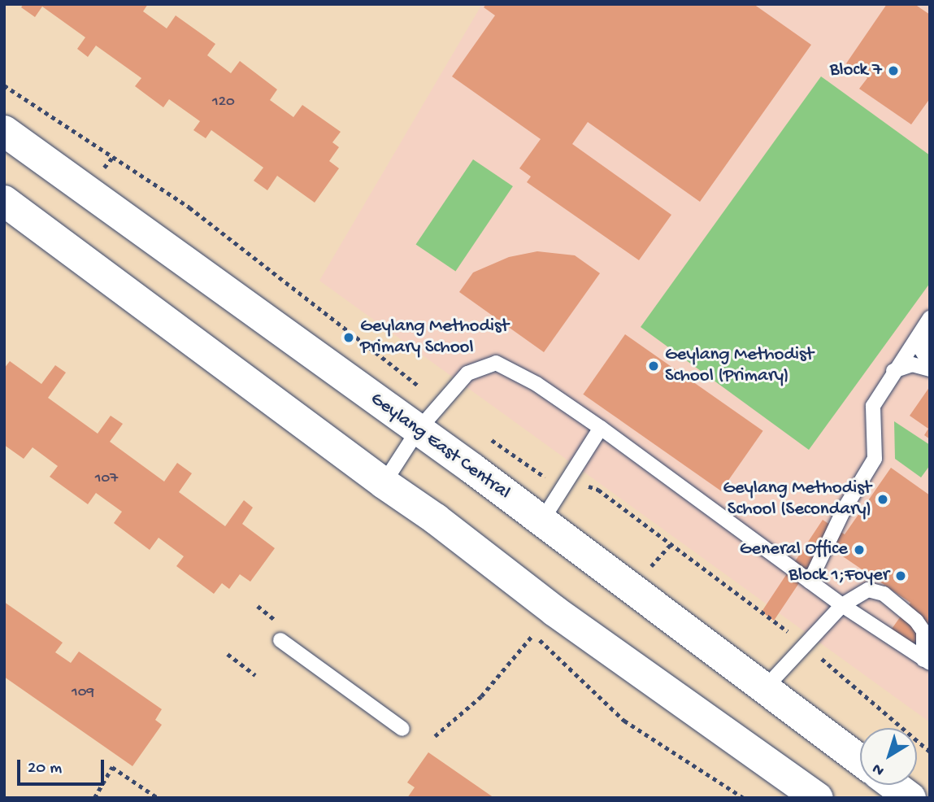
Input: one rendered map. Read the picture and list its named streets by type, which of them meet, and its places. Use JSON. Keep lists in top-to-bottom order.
{
  "streets": {
    "main road": ["Geylang East Central"]
  },
  "places": [
    "Block 7",
    "Geylang Methodist Primary School",
    "Geylang Methodist School (Primary)",
    "Geylang Methodist School (Secondary)",
    "General Office",
    "Block 1;Foyer"
  ],
  "house_numbers": ["120", "107", "109"],
  "scale_bar": "20 m",
  "north": "bottom left"
}
